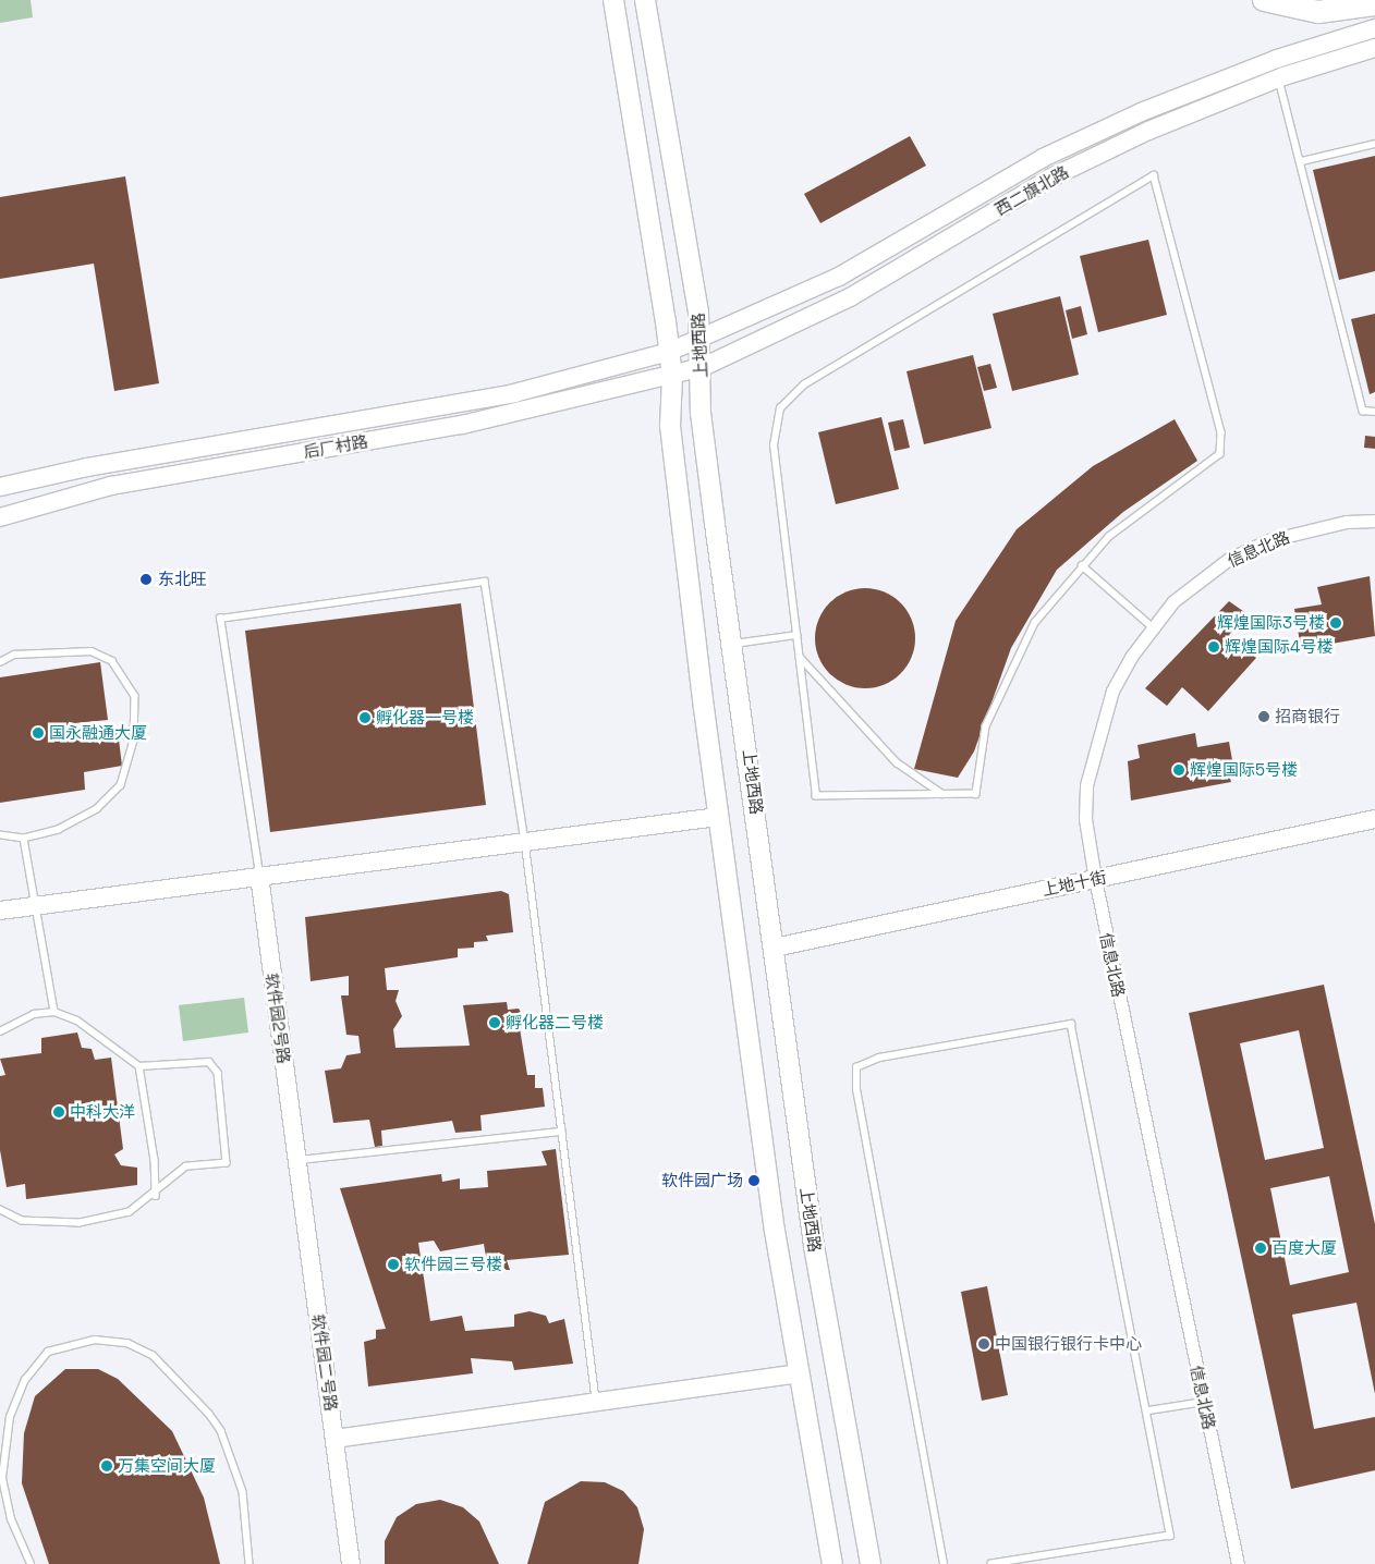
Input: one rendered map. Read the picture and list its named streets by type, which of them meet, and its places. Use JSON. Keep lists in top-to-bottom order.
{
  "streets": {
    "main road": [
      "西二旗北路",
      "上地西路",
      "后厂村路",
      "上地十街",
      "软件园2号路",
      "软件园二号路"
    ],
    "street": ["信息北路"]
  },
  "crossings": [
    ["西二旗北路", "上地西路"],
    ["西二旗北路", "后厂村路"],
    ["上地西路", "后厂村路"],
    ["上地西路", "上地十街"],
    ["信息北路", "上地十街"],
    ["软件园2号路", "软件园二号路"]
  ],
  "places": [
    "东北旺",
    "辉煌国际3号楼",
    "辉煌国际4号楼",
    "招商银行",
    "孵化器一号楼",
    "国永融通大厦",
    "辉煌国际5号楼",
    "孵化器二号楼",
    "中科大洋",
    "软件园广场",
    "百度大厦",
    "软件园三号楼",
    "中国银行银行卡中心",
    "万集空间大厦"
  ]
}
